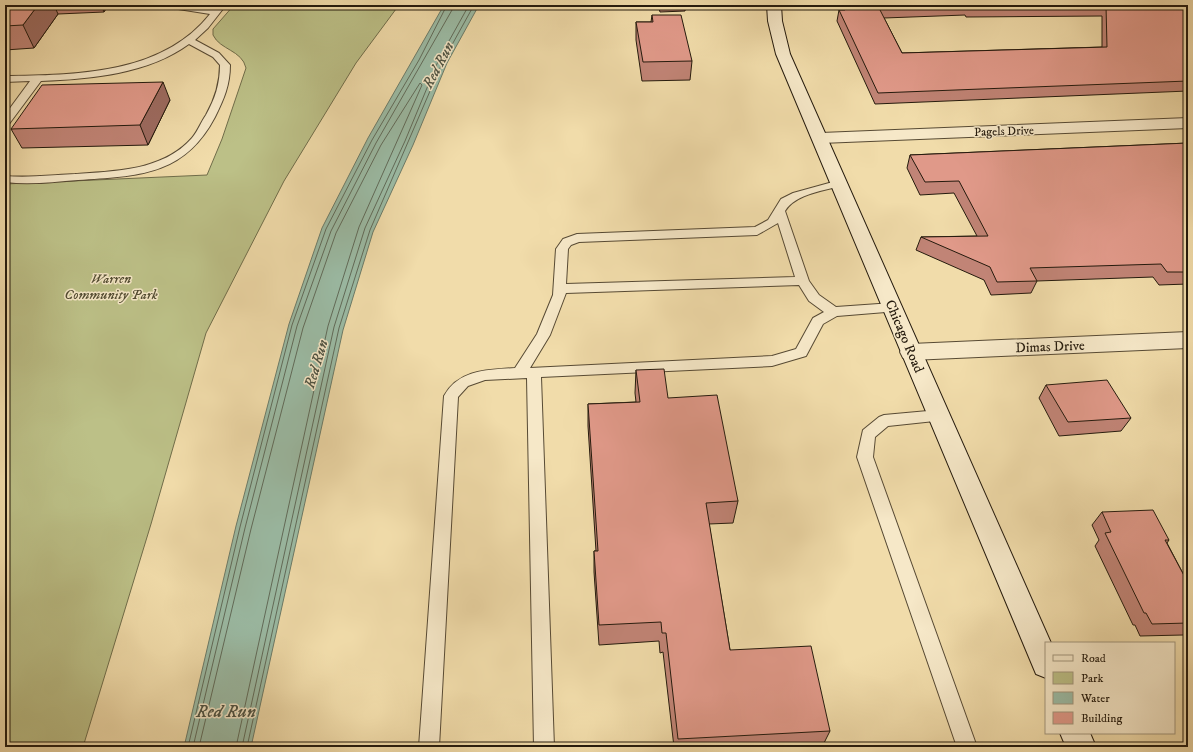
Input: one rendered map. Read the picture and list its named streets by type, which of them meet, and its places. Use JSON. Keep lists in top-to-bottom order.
{
  "streets": {
    "street": ["Pagels Drive", "Chicago Road", "Dimas Drive"]
  },
  "crossings": [
    ["Pagels Drive", "Chicago Road"],
    ["Chicago Road", "Dimas Drive"]
  ],
  "water": ["Red Run"],
  "parks": ["Warren Community Park"],
  "legend": [
    "Road",
    "Park",
    "Water",
    "Building"
  ]
}
